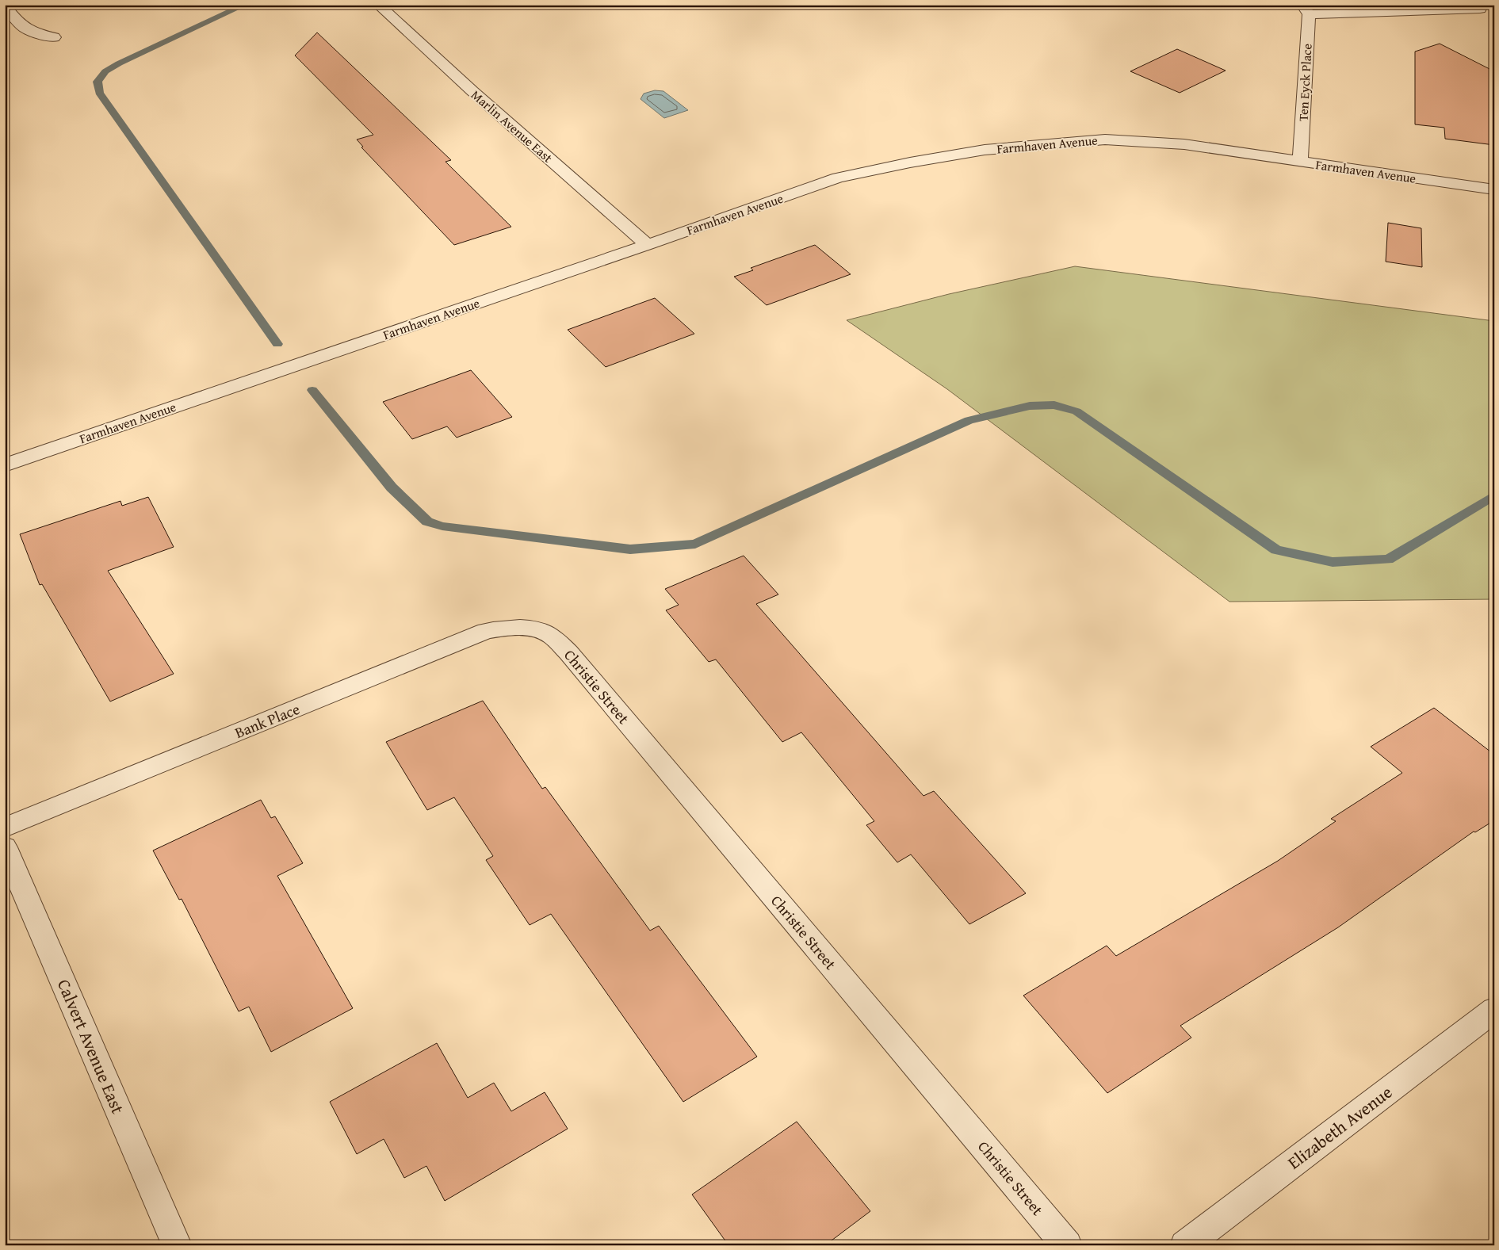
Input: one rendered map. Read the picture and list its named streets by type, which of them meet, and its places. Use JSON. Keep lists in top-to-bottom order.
{
  "streets": {
    "street": [
      "Ten Eyck Place",
      "Marlin Avenue East",
      "Farmhaven Avenue",
      "Christie Street",
      "Bank Place",
      "Calvert Avenue East",
      "Elizabeth Avenue"
    ]
  },
  "crossings": [
    ["Ten Eyck Place", "Farmhaven Avenue"],
    ["Marlin Avenue East", "Farmhaven Avenue"],
    ["Christie Street", "Bank Place"]
  ]
}
